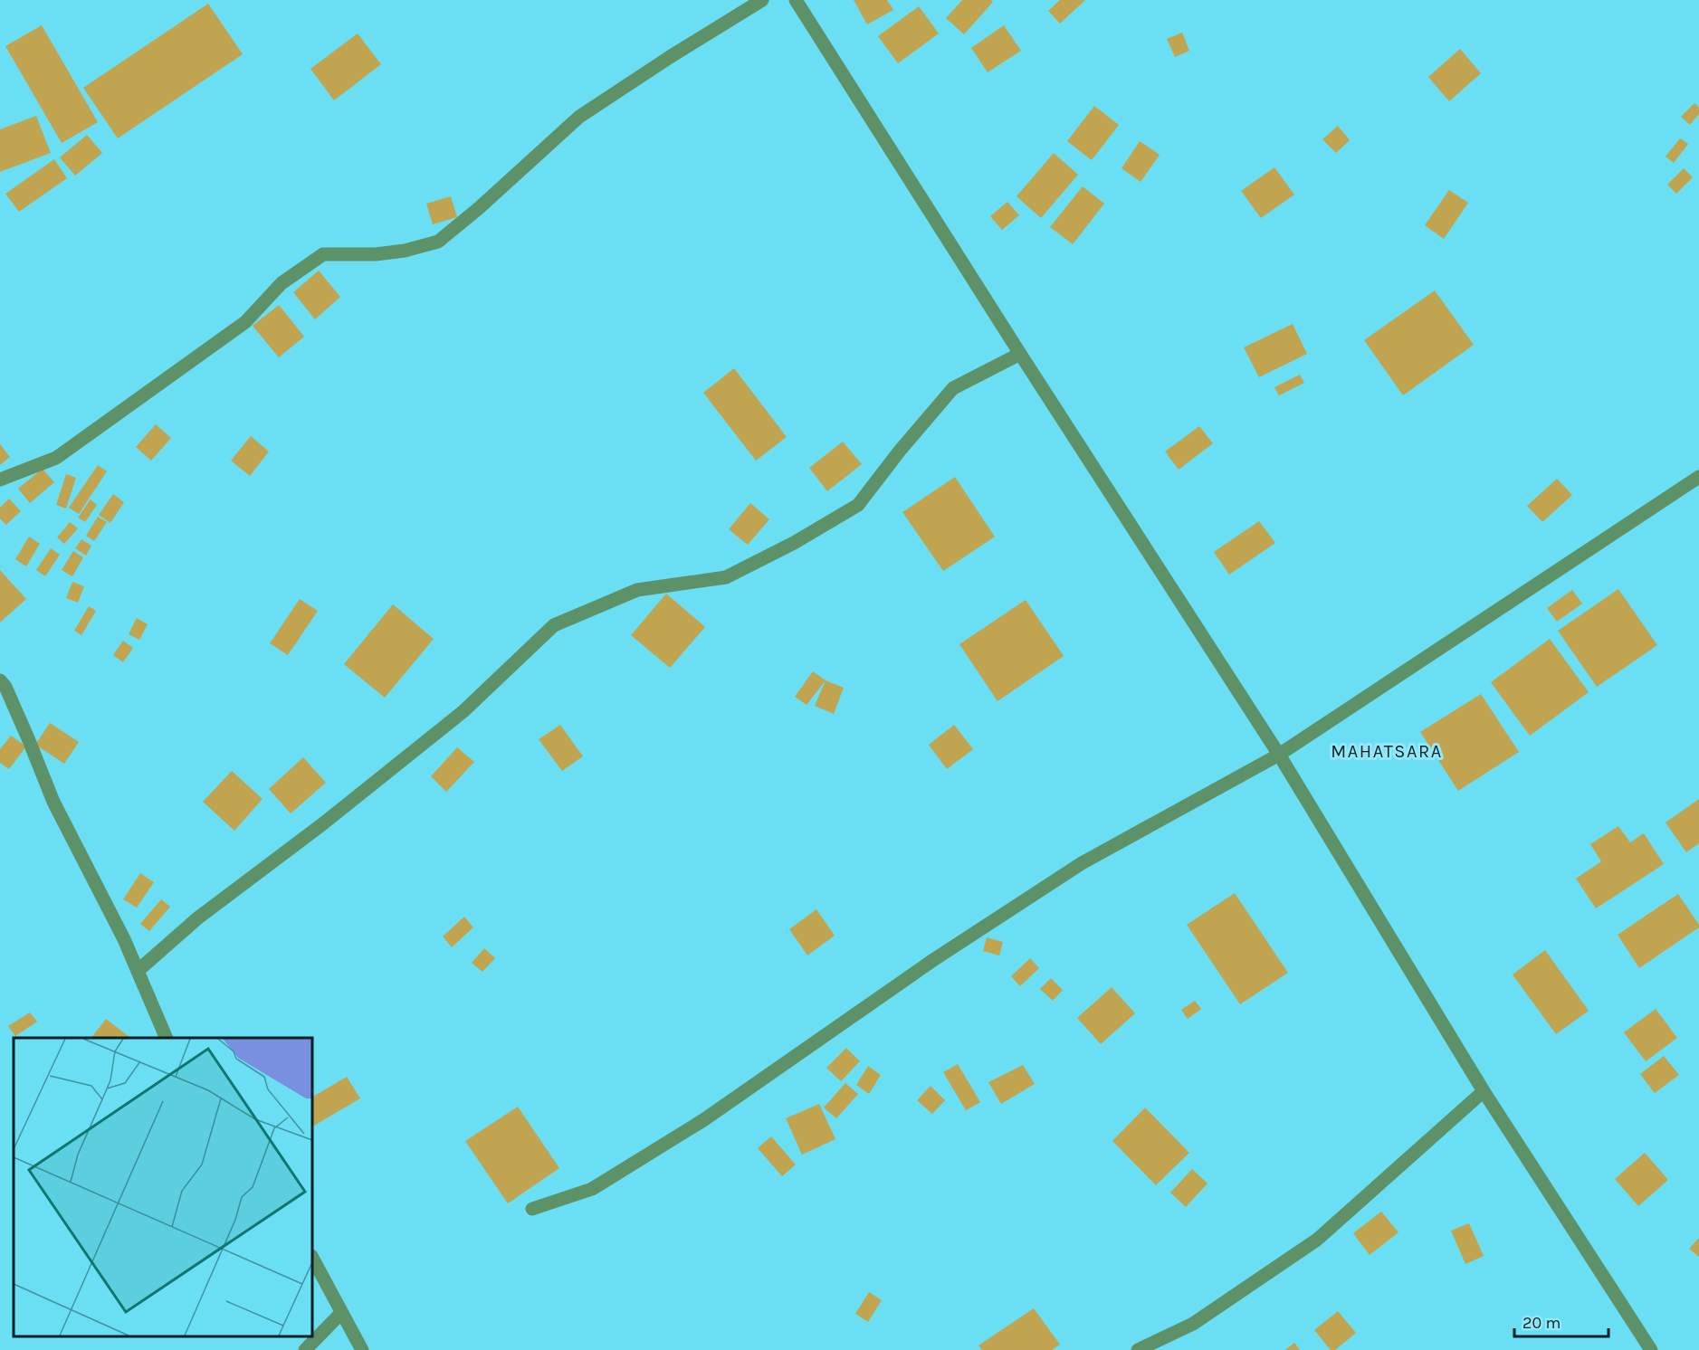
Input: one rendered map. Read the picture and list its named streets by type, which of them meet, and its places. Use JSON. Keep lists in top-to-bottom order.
{
  "districts": ["MAHATSARA"],
  "scale_bar": "20 m"
}
